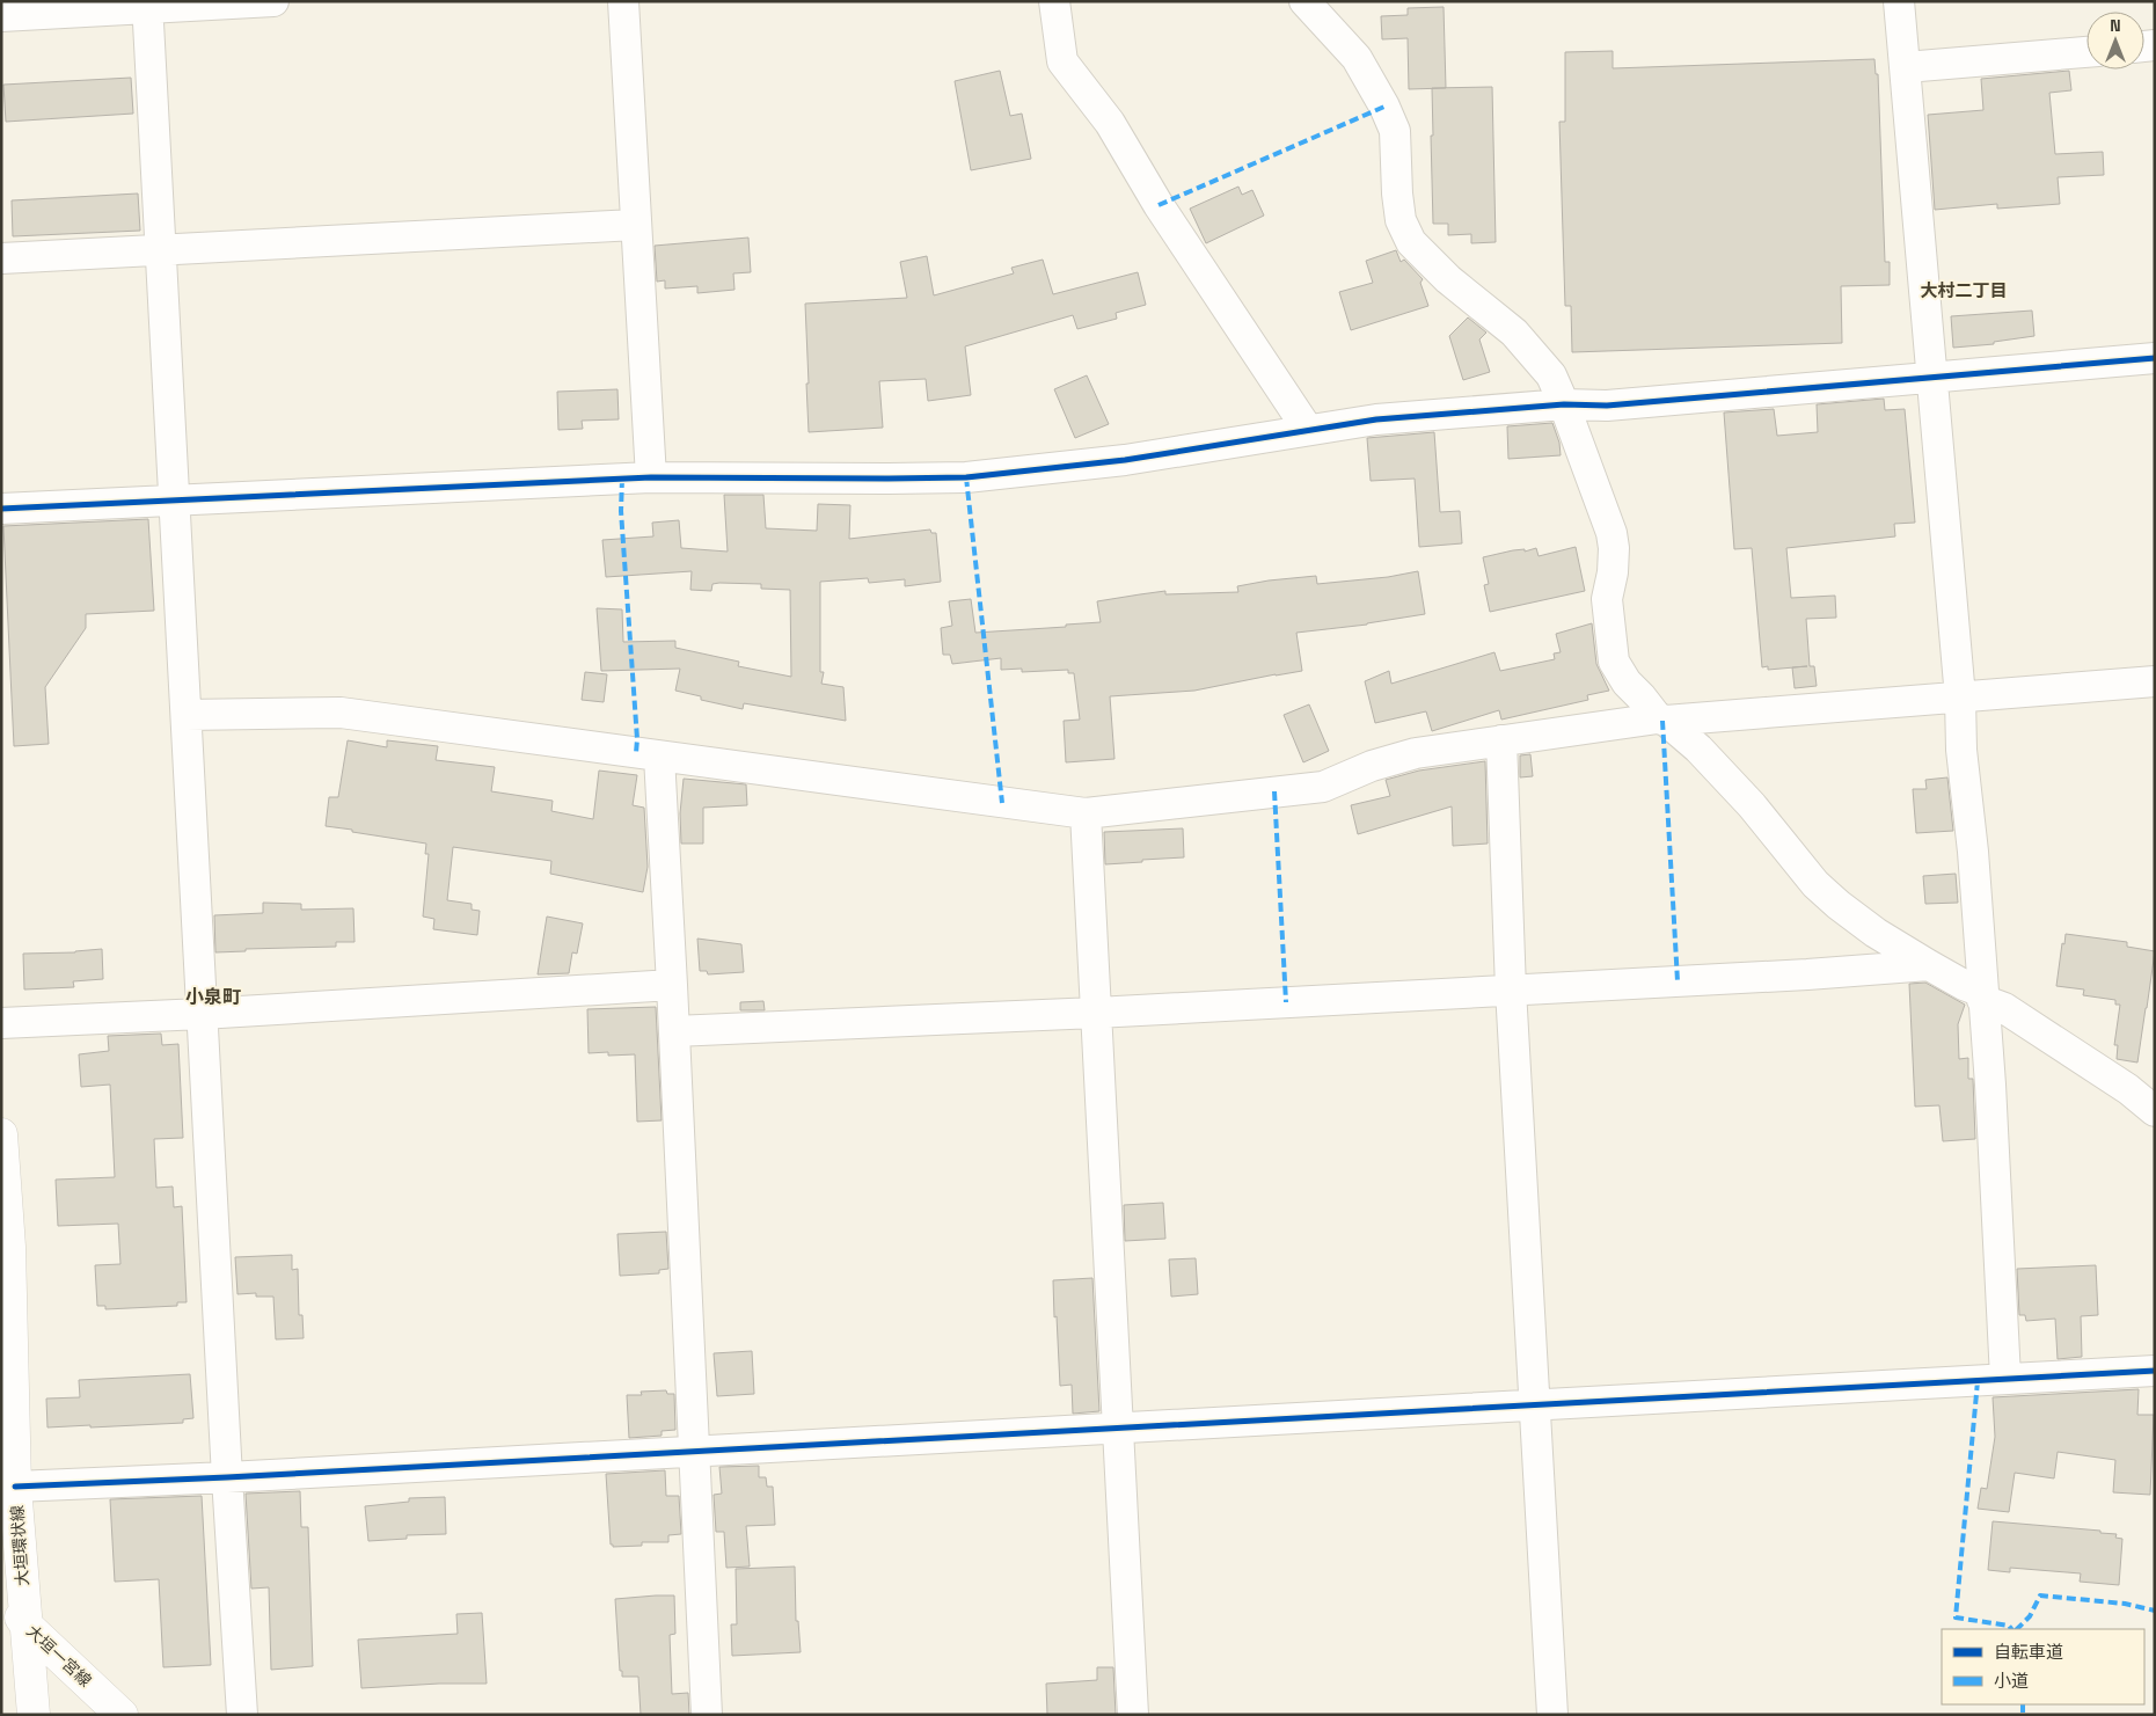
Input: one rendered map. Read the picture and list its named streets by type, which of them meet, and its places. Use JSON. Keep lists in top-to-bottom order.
{
  "streets": {
    "main road": ["大垣環状線", "大垣一宮線"]
  },
  "crossings": [
    ["大垣環状線", "大垣一宮線"]
  ],
  "districts": ["大村二丁目", "小泉町"],
  "legend": ["自転車道", "小道"],
  "north": "top"
}
